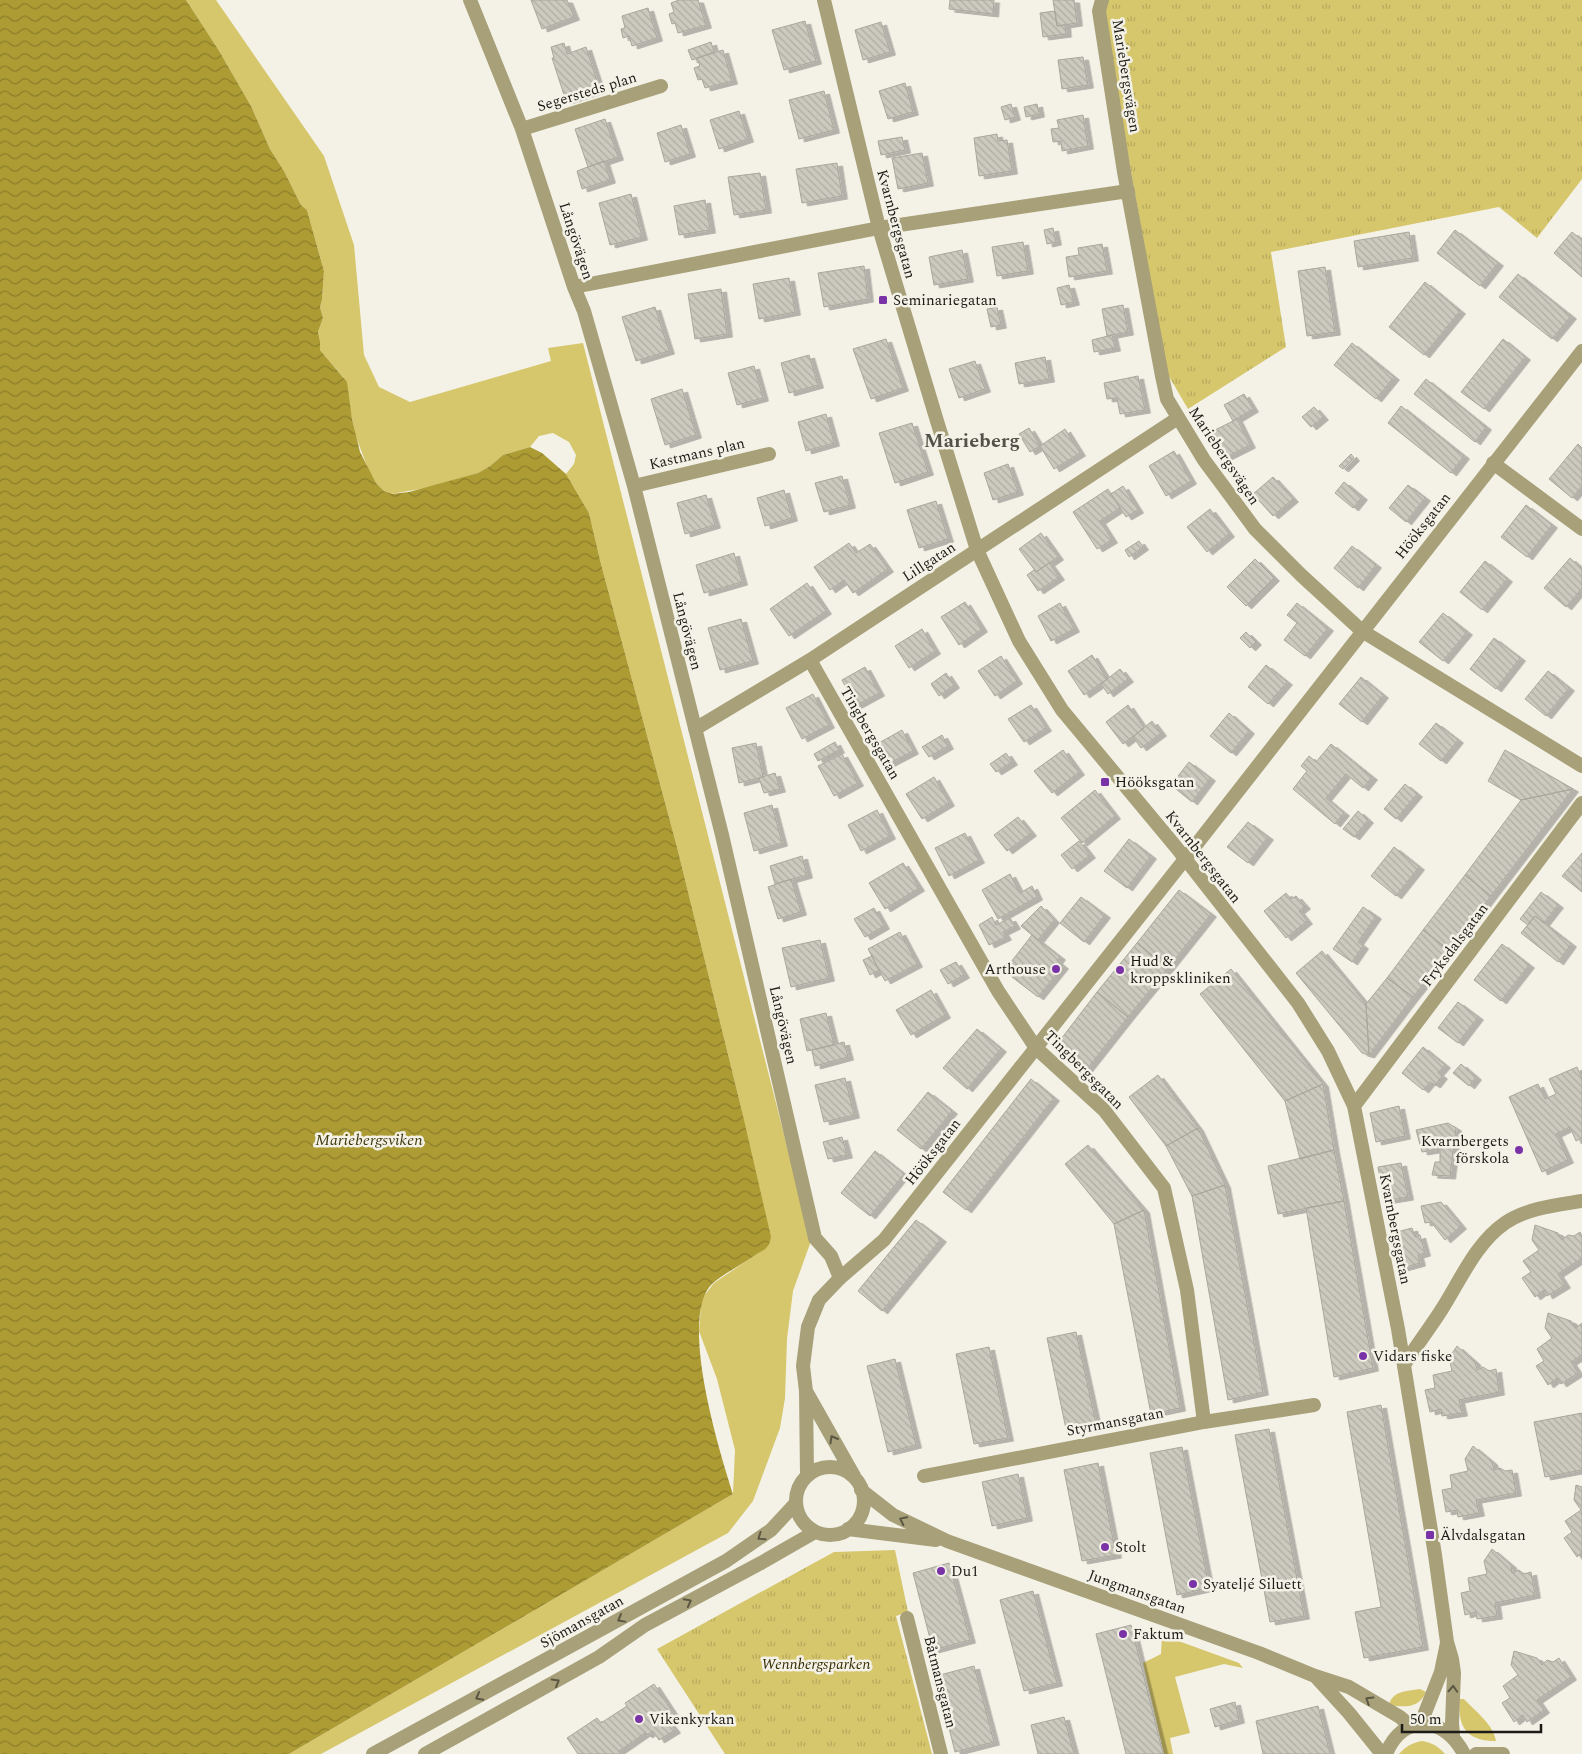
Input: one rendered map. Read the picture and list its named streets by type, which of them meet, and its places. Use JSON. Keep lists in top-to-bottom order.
{
  "streets": {
    "street": [
      "Mariebergsvägen",
      "Segersteds plan",
      "Kvarnbergsgatan",
      "Långövägen",
      "Kastmans plan",
      "Hööksgatan",
      "Lillgatan",
      "Tingbergsgatan",
      "Fryksdalsgatan",
      "Styrmansgatan",
      "Jungmansgatan",
      "Sjömansgatan",
      "Båtmansgatan"
    ]
  },
  "crossings": [
    ["Mariebergsvägen", "Hööksgatan"],
    ["Mariebergsvägen", "Lillgatan"],
    ["Segersteds plan", "Långövägen"],
    ["Kvarnbergsgatan", "Hööksgatan"],
    ["Kvarnbergsgatan", "Lillgatan"],
    ["Kvarnbergsgatan", "Fryksdalsgatan"],
    ["Kvarnbergsgatan", "Jungmansgatan"],
    ["Långövägen", "Kastmans plan"],
    ["Långövägen", "Hööksgatan"],
    ["Långövägen", "Lillgatan"],
    ["Hööksgatan", "Tingbergsgatan"],
    ["Hööksgatan", "Jungmansgatan"],
    ["Hööksgatan", "Sjömansgatan"],
    ["Lillgatan", "Tingbergsgatan"],
    ["Tingbergsgatan", "Styrmansgatan"],
    ["Jungmansgatan", "Sjömansgatan"]
  ],
  "districts": ["Marieberg"],
  "water": ["Mariebergsviken"],
  "parks": ["Wennbergsparken"],
  "places": {
    "transit": ["Seminariegatan", "Hööksgatan", "Älvdalsgatan"],
    "other": [
      "Arthouse",
      "Hud & kroppskliniken",
      "Kvarnbergets förskola",
      "Vidars fiske",
      "Stolt",
      "Du1",
      "Syateljé Siluett",
      "Faktum",
      "Vikenkyrkan"
    ]
  },
  "scale_bar": "50 m"
}
